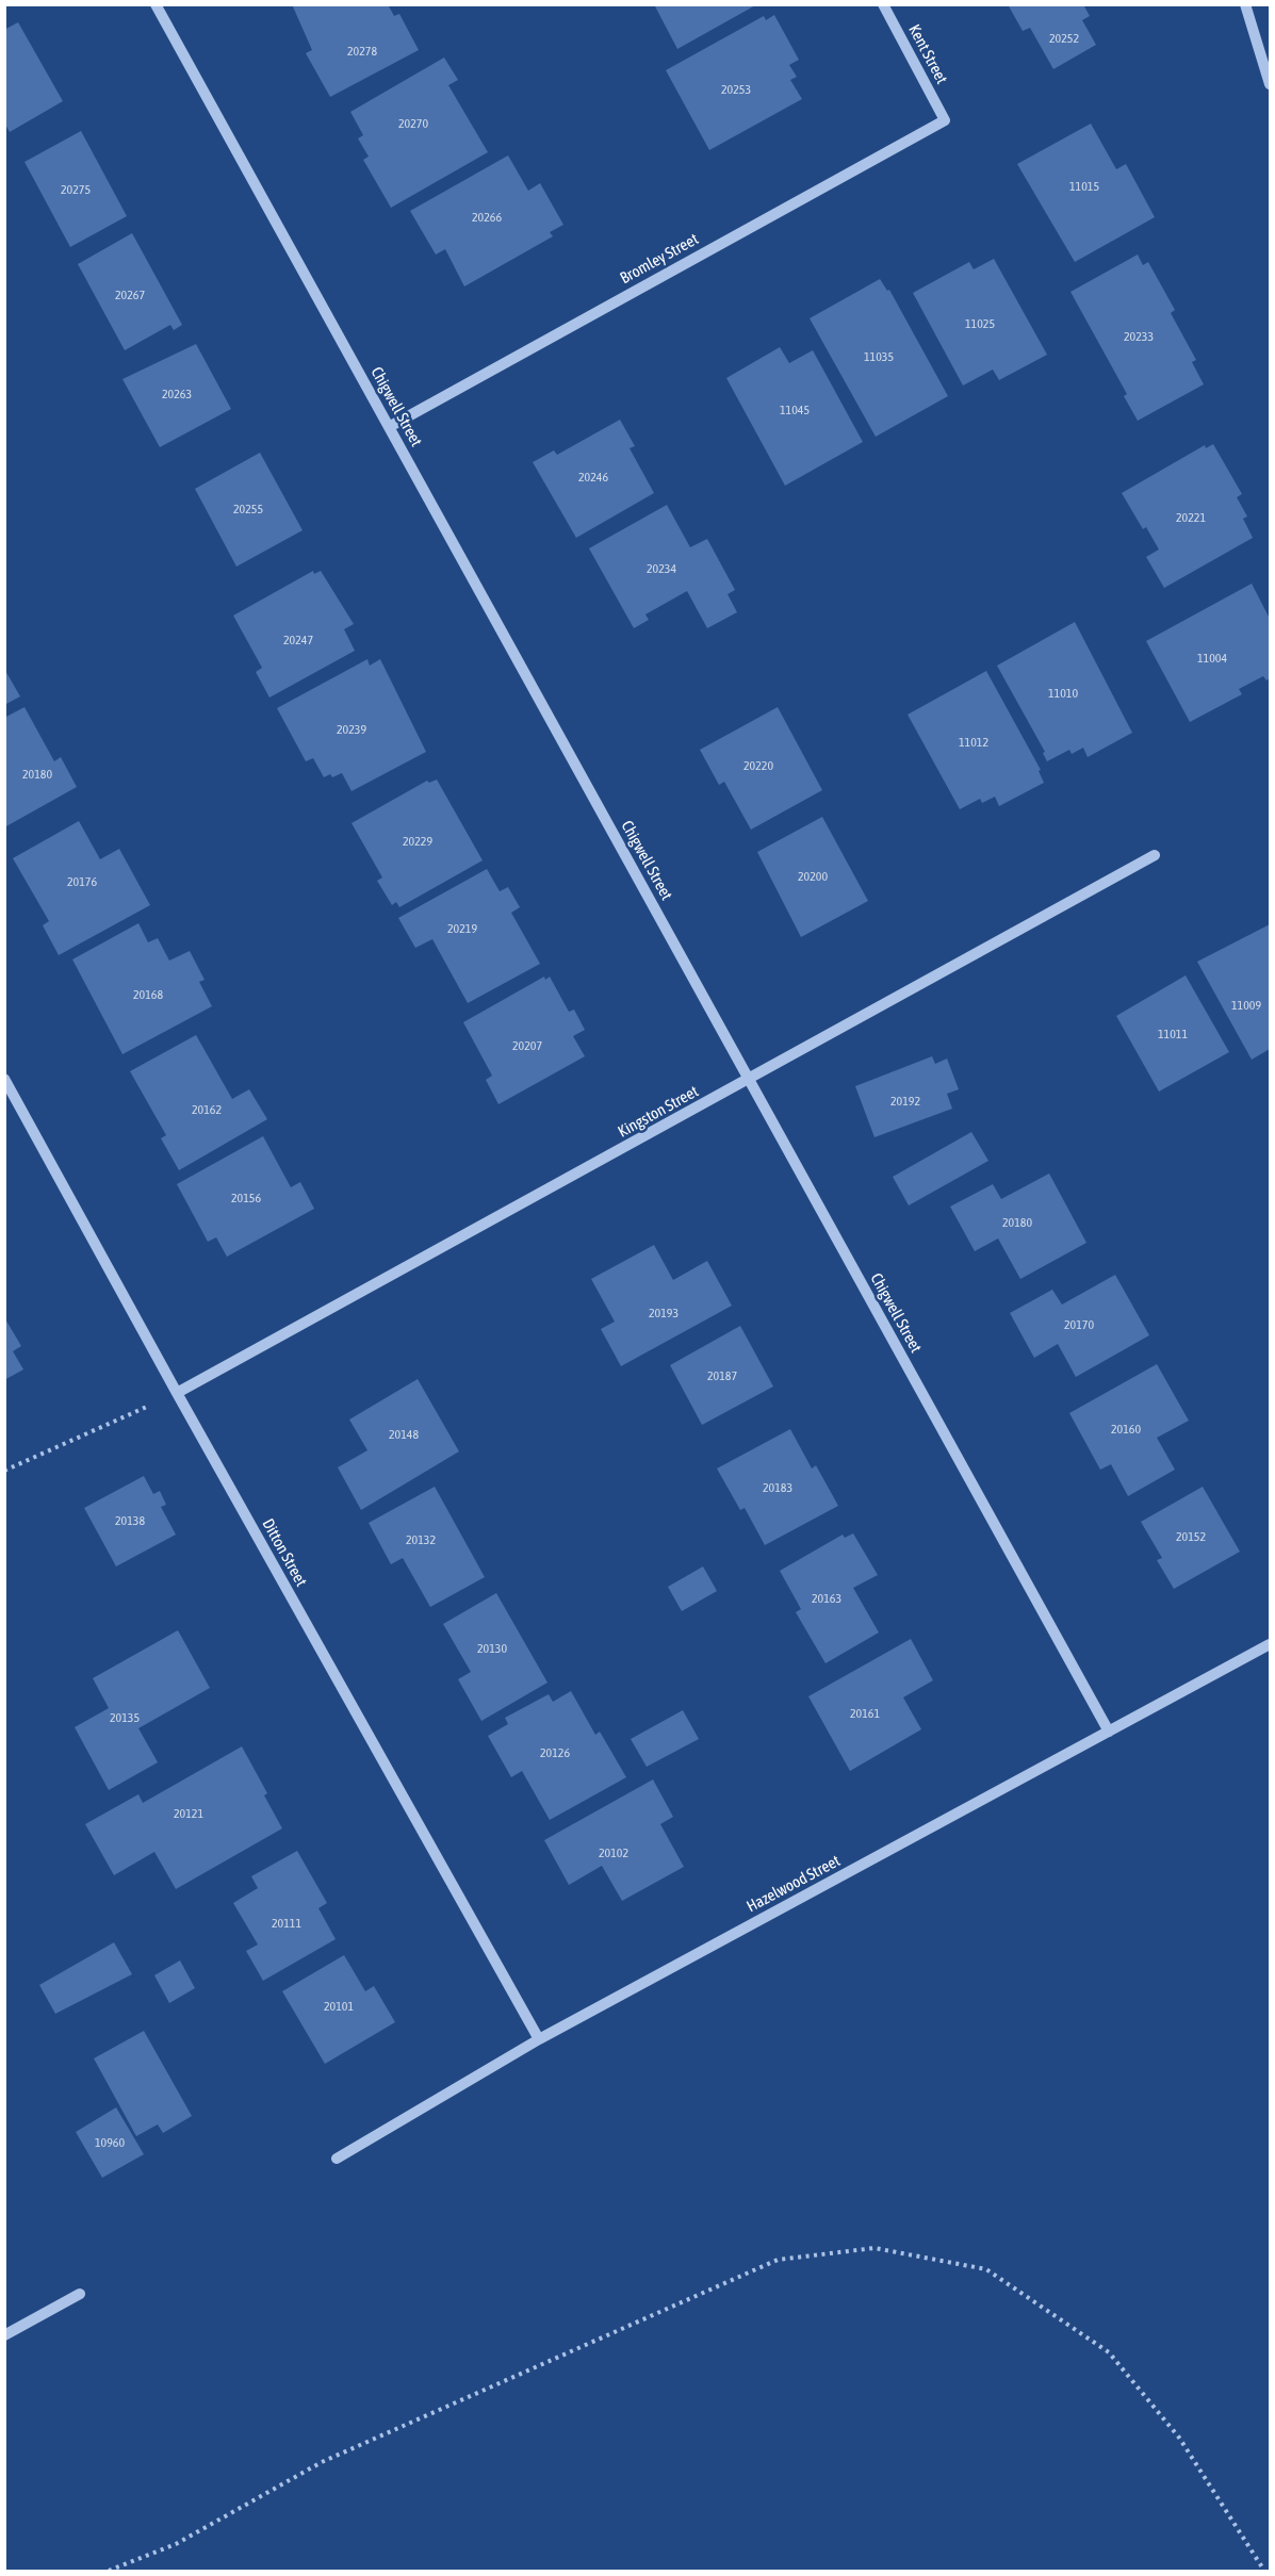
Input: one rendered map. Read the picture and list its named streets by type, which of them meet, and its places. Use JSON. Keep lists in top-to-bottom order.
{
  "streets": {
    "street": [
      "Kent Street",
      "Bromley Street",
      "Chigwell Street",
      "Kingston Street",
      "Ditton Street",
      "Hazelwood Street"
    ]
  },
  "crossings": [
    ["Kent Street", "Bromley Street"],
    ["Bromley Street", "Chigwell Street"],
    ["Chigwell Street", "Kingston Street"],
    ["Chigwell Street", "Hazelwood Street"],
    ["Kingston Street", "Ditton Street"],
    ["Ditton Street", "Hazelwood Street"]
  ],
  "house_numbers": [
    "20252",
    "20278",
    "20253",
    "20270",
    "11015",
    "20275",
    "20266",
    "20267",
    "11025",
    "20233",
    "11035",
    "20263",
    "11045",
    "20246",
    "20255",
    "20221",
    "20234",
    "20247",
    "11004",
    "11010",
    "20239",
    "11012",
    "20220",
    "20180",
    "20229",
    "20200",
    "20176",
    "20219",
    "20168",
    "11009",
    "11011",
    "20207",
    "20192",
    "20162",
    "20156",
    "20180",
    "20193",
    "20170",
    "20187",
    "20160",
    "20148",
    "20183",
    "20138",
    "20152",
    "20132",
    "20163",
    "20130",
    "20161",
    "20135",
    "20126",
    "20121",
    "20102",
    "20111",
    "20101",
    "10960"
  ]
}
